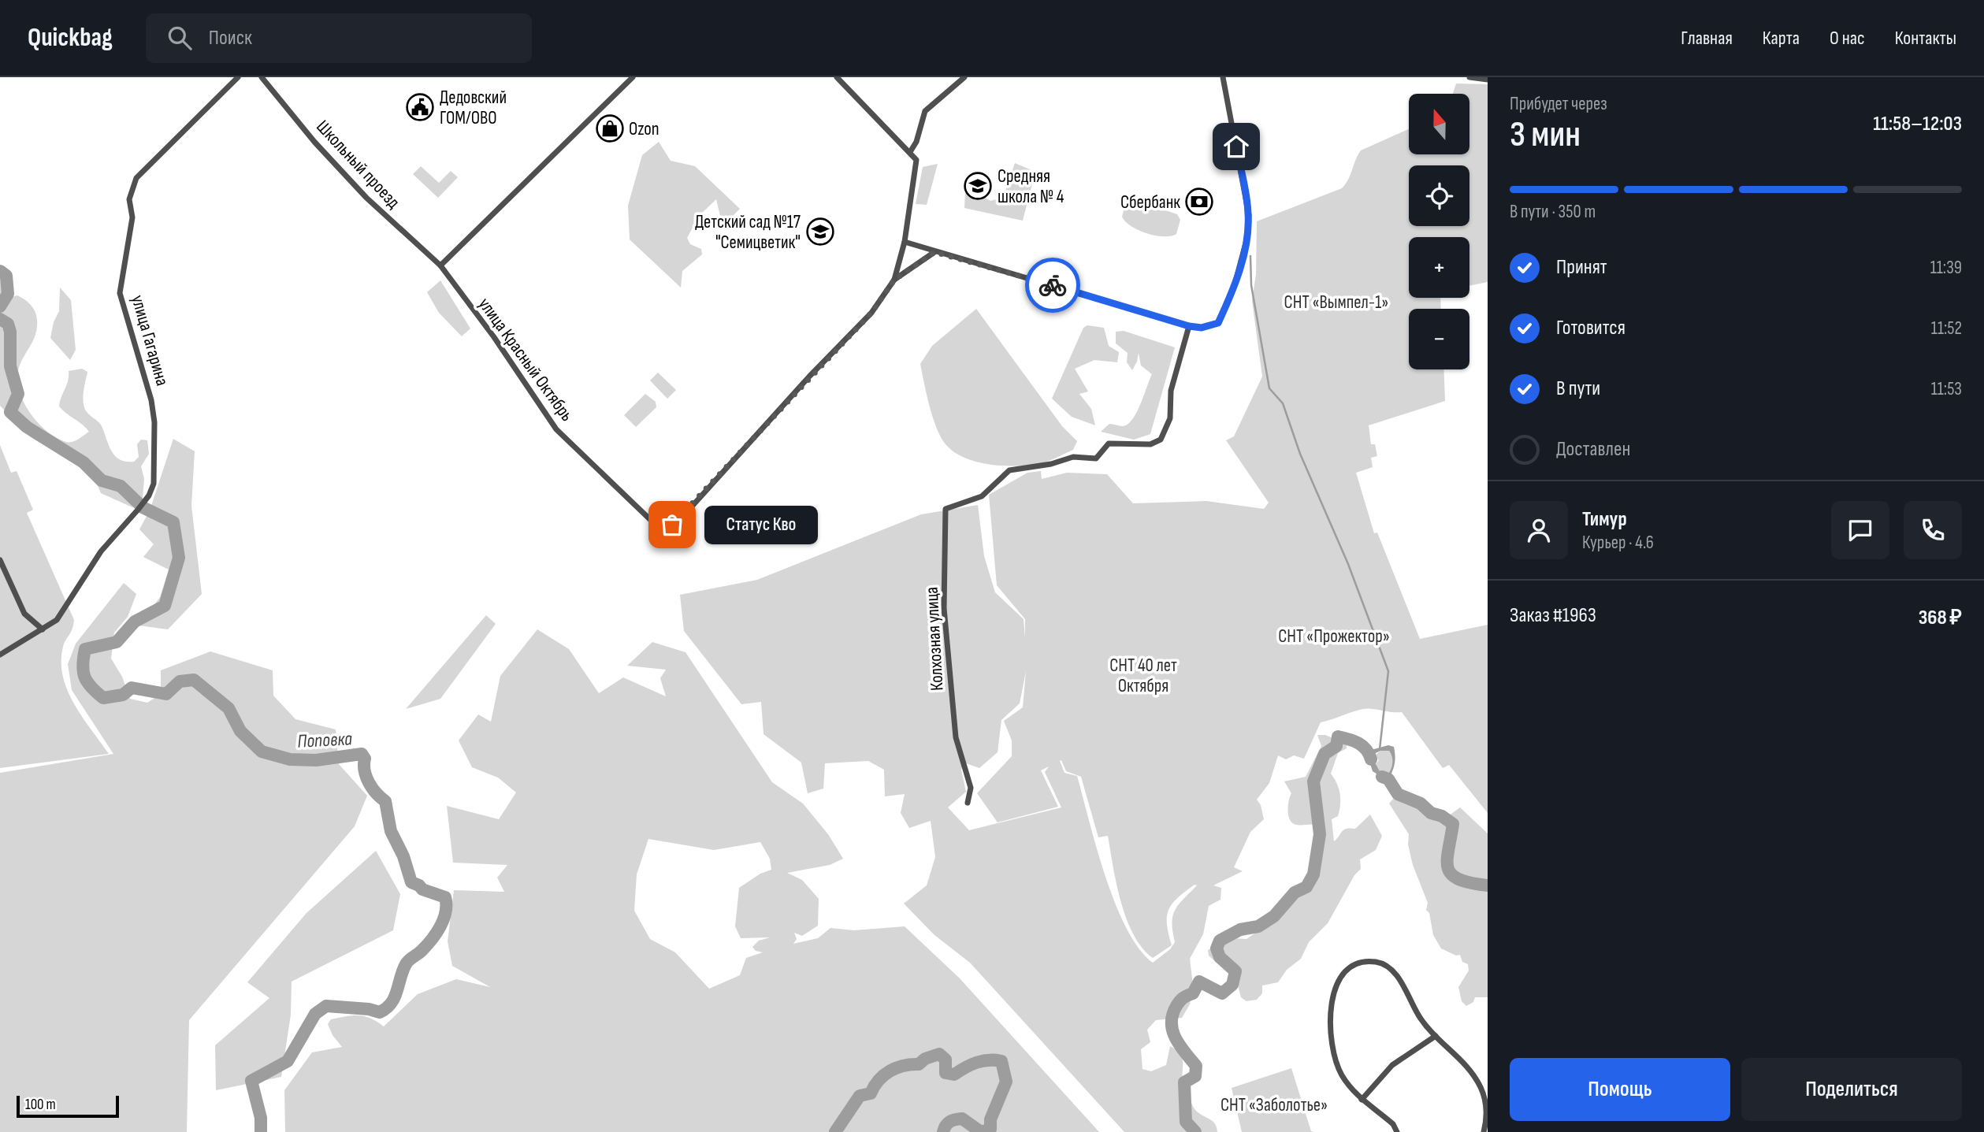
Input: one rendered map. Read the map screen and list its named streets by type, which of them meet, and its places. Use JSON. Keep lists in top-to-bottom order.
{
  "streets": {
    "street": [
      "Школьный проезд",
      "улица Гагарина",
      "улица Красный Октябрь",
      "Колхозная улица"
    ]
  },
  "crossings": [
    ["Школьный проезд", "улица Красный Октябрь"]
  ],
  "water": ["Поповка"],
  "parks": [
    "СНТ «Вымпел-1»",
    "СНТ «Прожектор»",
    "СНТ 40 лет Октября",
    "СНТ «Заболотье»"
  ],
  "places": {
    "public building": ["Дедовский ГОМ/ОВО"],
    "shop": ["Ozon"],
    "school or university": ["Средняя школа № 4", "Детский сад №17 \"Семицветик\""],
    "bank": ["Сбербанк"],
    "other": ["Статус Кво"]
  },
  "scale_bar": "100 m",
  "north": "top",
  "page": {
    "header": "Quickbag",
    "search": "Поиск",
    "nav": [
      "Главная",
      "Карта",
      "О нас",
      "Контакты"
    ],
    "heading": ["3 мин", "Прибудет через", "11:58–12:03"],
    "panel": [
      "Тимур",
      "Курьер · 4.6",
      "Заказ #1963",
      "368 ₽"
    ],
    "map_buttons": ["+", "−"],
    "bar": "В пути · 350 m",
    "list": [
      ["Принят", "11:39"],
      ["Готовится", "11:52"],
      ["В пути", "11:53"],
      "Доставлен"
    ],
    "bubble": "Статус Кво",
    "buttons": ["Помощь", "Поделиться"],
    "scale": "100 m"
  }
}
